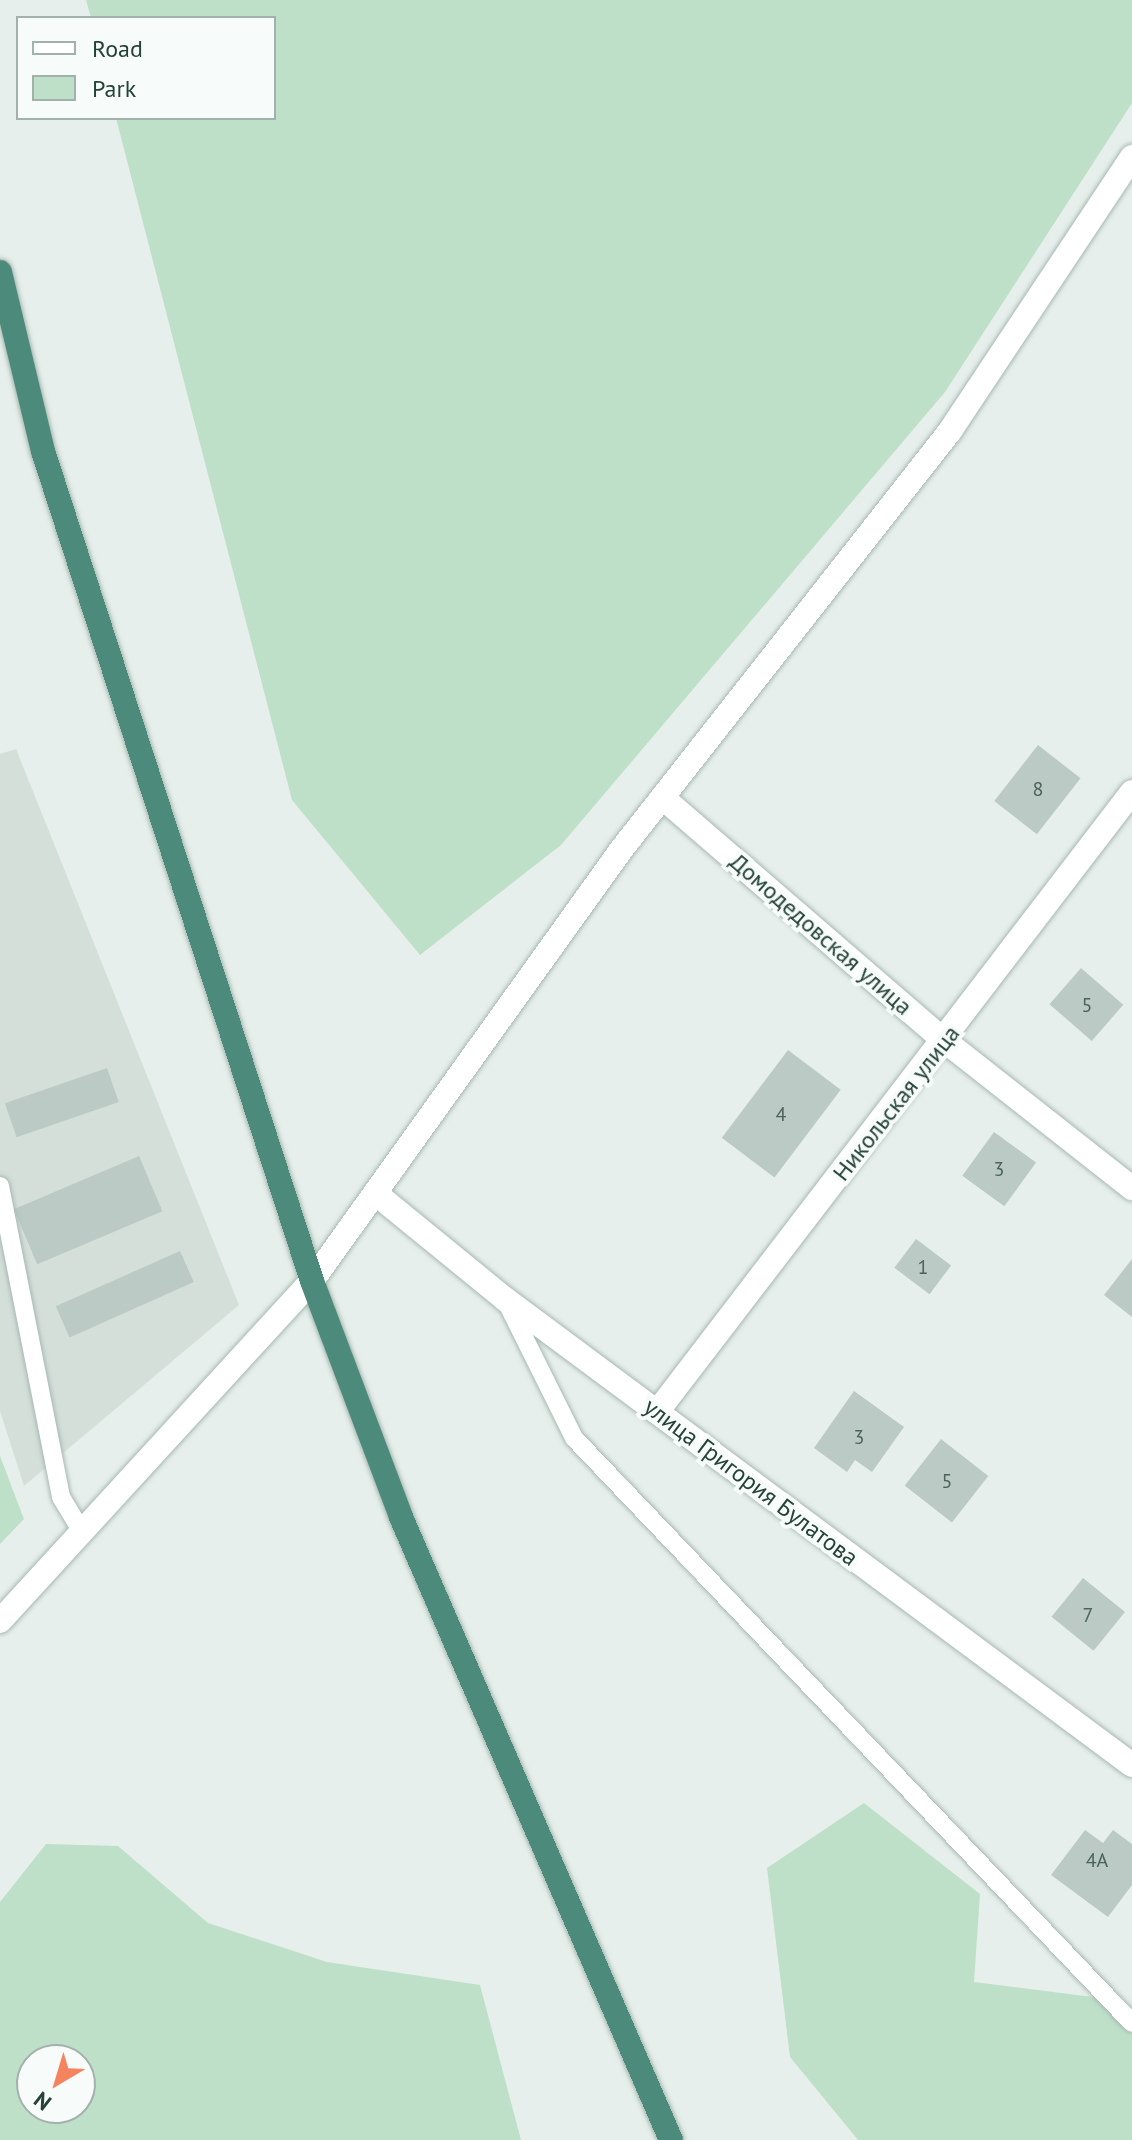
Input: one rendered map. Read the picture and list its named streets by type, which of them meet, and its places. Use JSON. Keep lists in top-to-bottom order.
{
  "streets": {
    "street": ["Домодедовская улица", "Никольская улица", "улица Григория Булатова"]
  },
  "crossings": [
    ["Домодедовская улица", "Никольская улица"],
    ["Никольская улица", "улица Григория Булатова"]
  ],
  "house_numbers": [
    "8",
    "5",
    "4",
    "3",
    "1",
    "3",
    "5",
    "7",
    "4А"
  ],
  "legend": ["Road", "Park"],
  "north": "bottom left"
}
